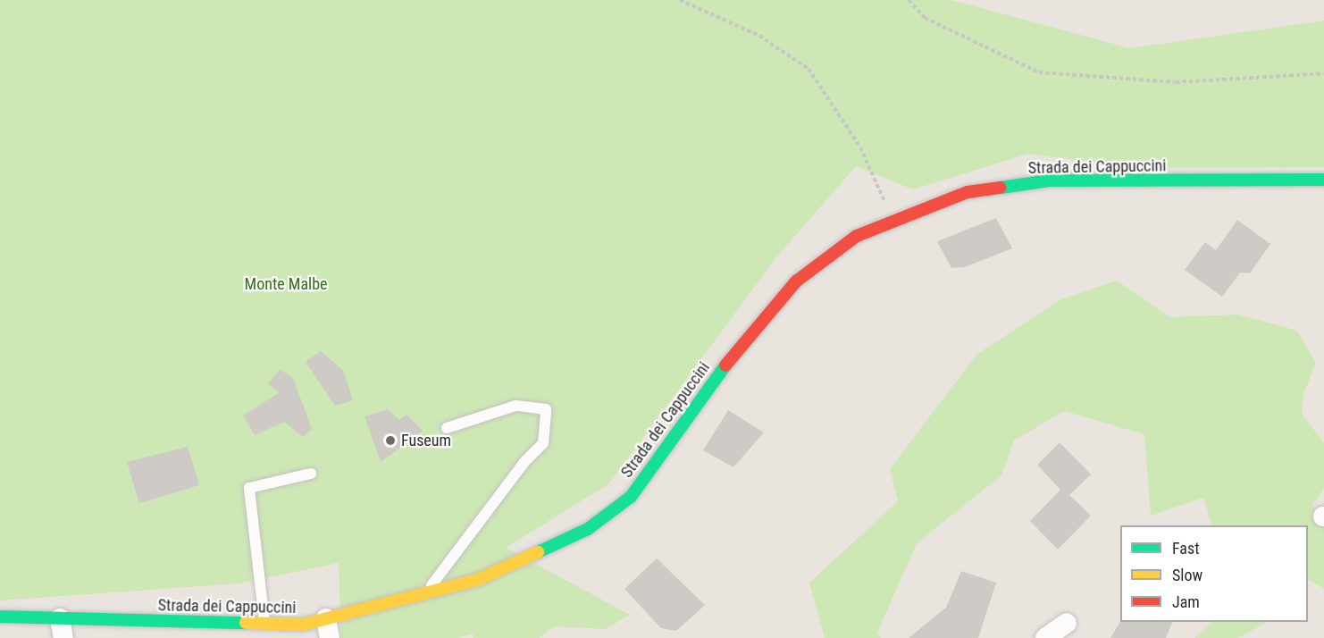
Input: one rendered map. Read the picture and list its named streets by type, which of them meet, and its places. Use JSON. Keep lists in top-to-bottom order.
{
  "streets": {
    "street": ["Strada dei Cappuccini"]
  },
  "parks": ["Monte Malbe"],
  "places": ["Fuseum"],
  "legend": ["Fast", "Slow", "Jam"]
}
